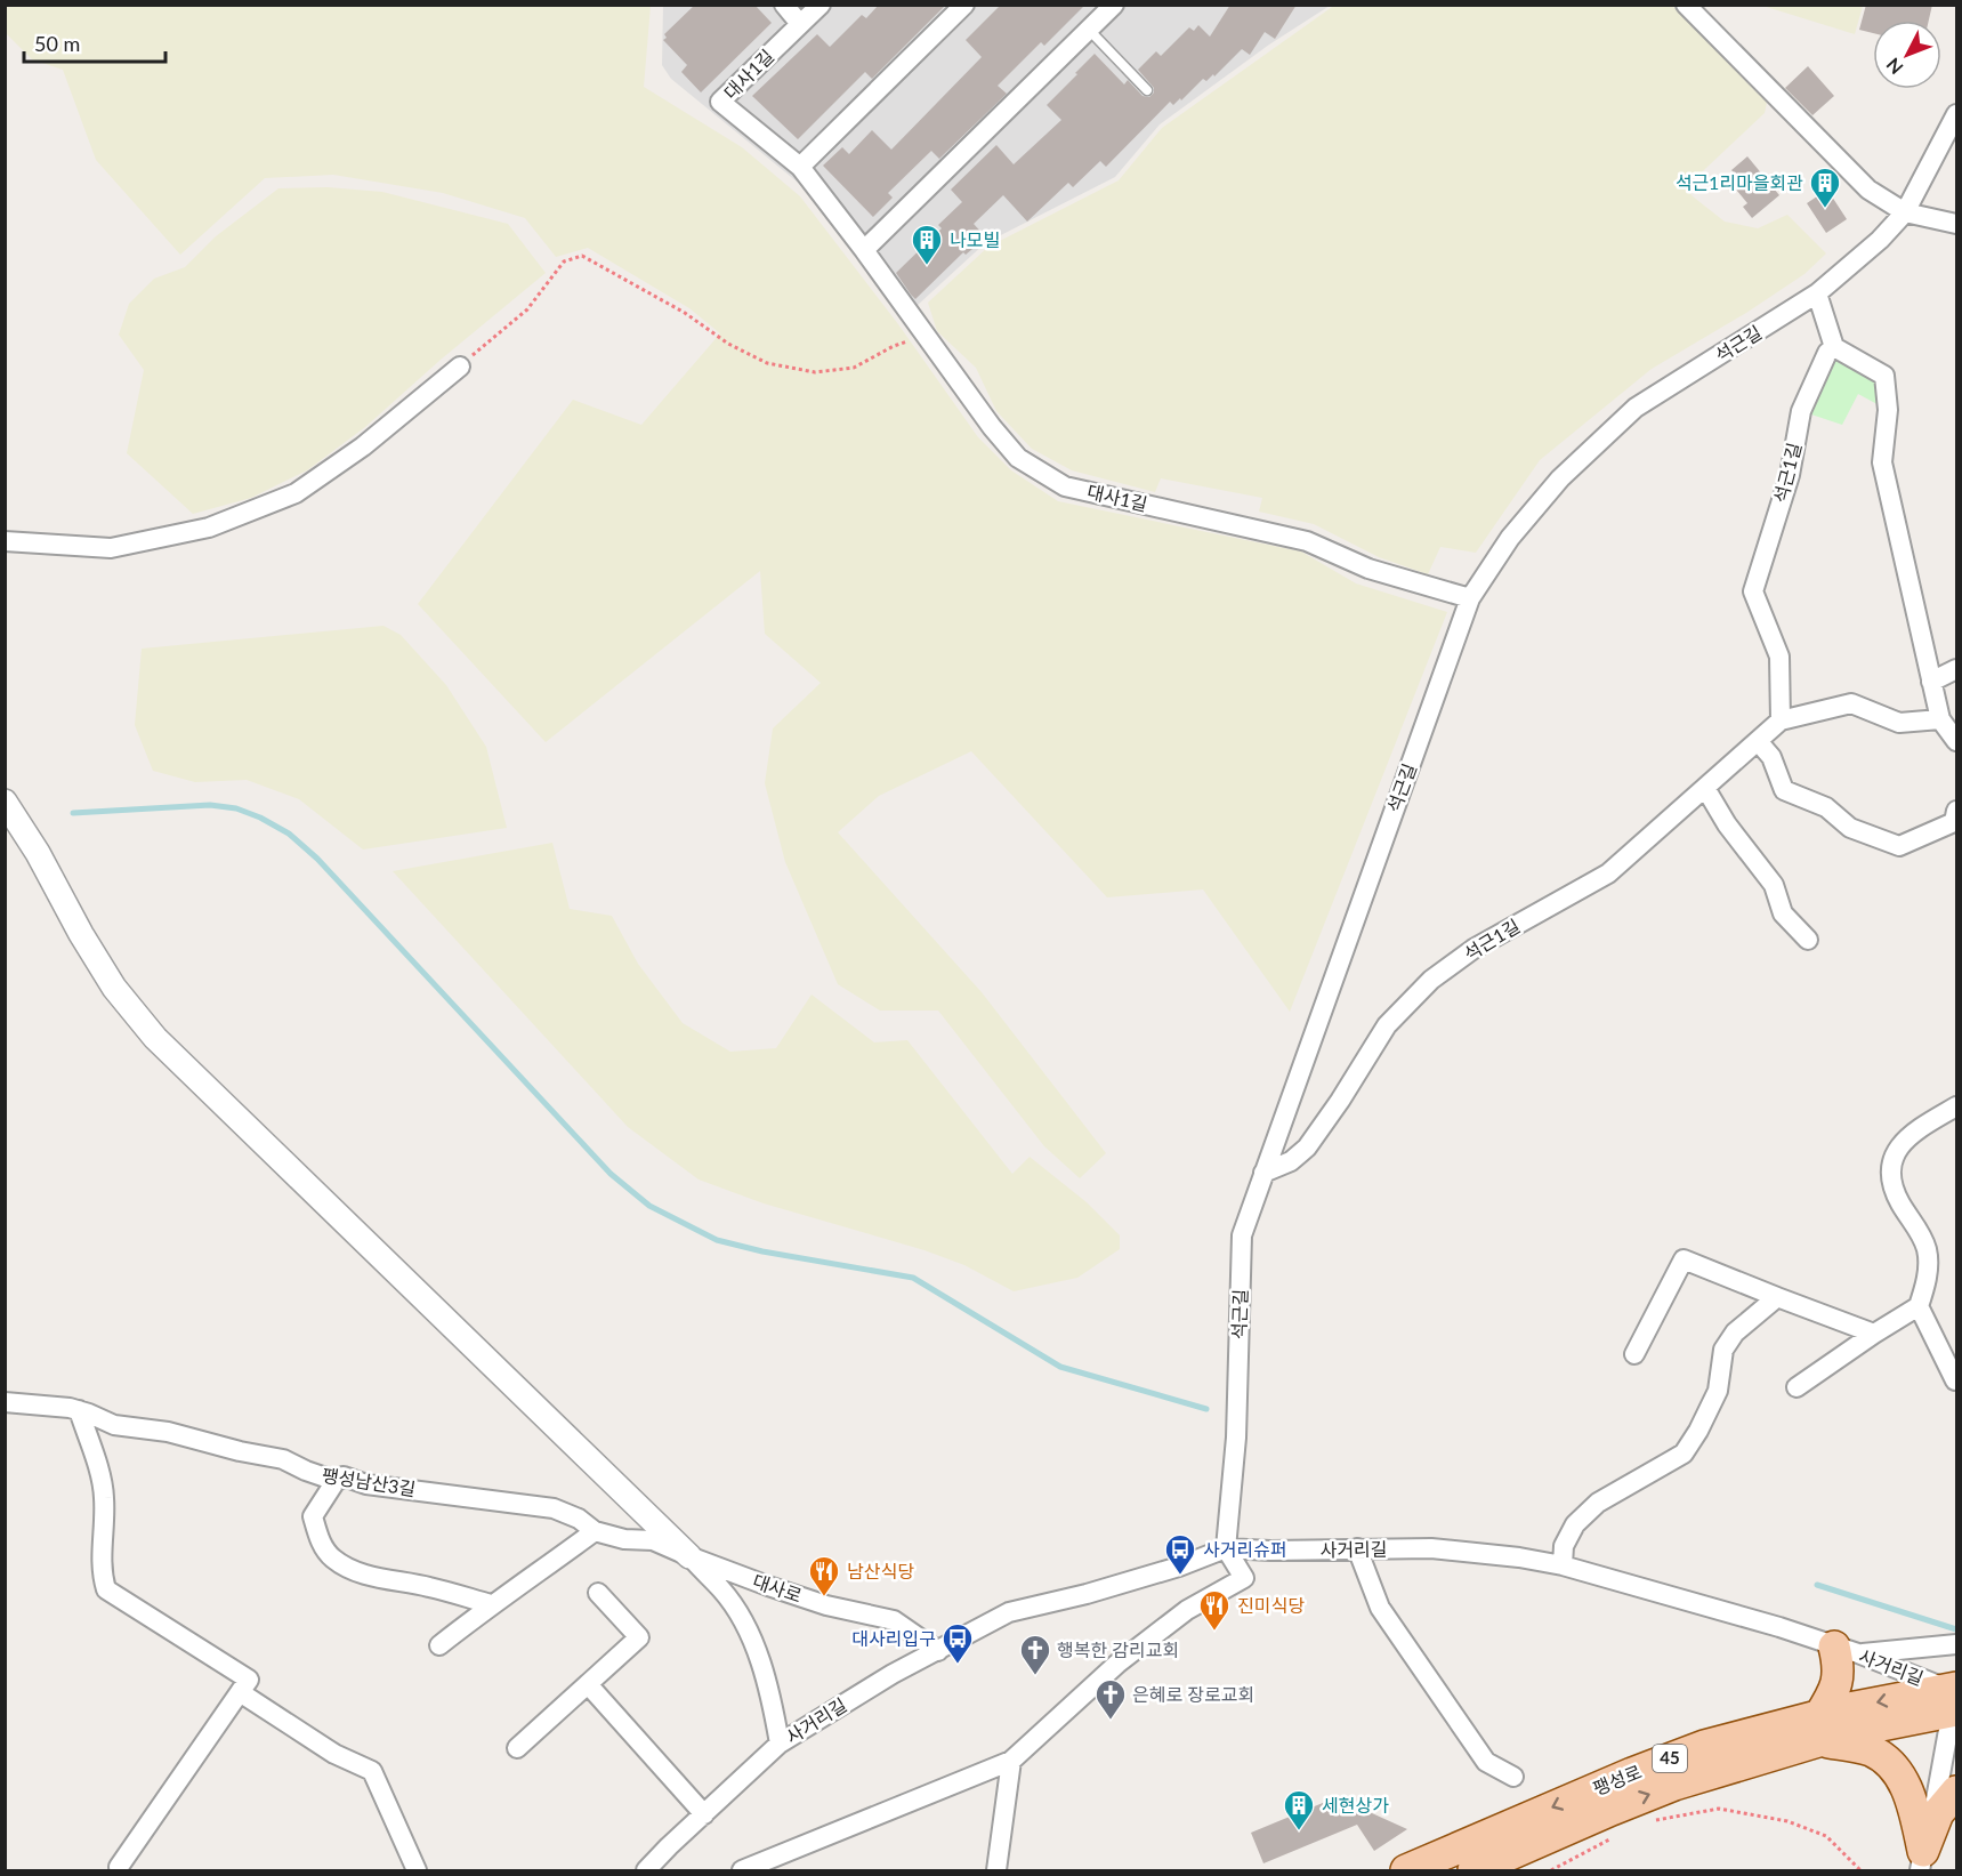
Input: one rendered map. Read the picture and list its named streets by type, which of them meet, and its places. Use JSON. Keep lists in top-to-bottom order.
{
  "streets": {
    "main road": ["45", "팽성로"],
    "street": [
      "대사1길",
      "석근길",
      "석근1길",
      "팽성남산3길",
      "사거리길",
      "대사로"
    ]
  },
  "crossings": [
    ["대사1길", "석근길"],
    ["석근길", "석근1길"],
    ["석근길", "사거리길"],
    ["팽성남산3길", "대사로"],
    ["사거리길", "대사로"],
    ["사거리길", "팽성로"]
  ],
  "places": {
    "building": ["석근1리마을회관", "나모빌", "세현상가"],
    "bus stop": ["사거리슈퍼", "대사리입구"],
    "restaurant": ["남산식당", "진미식당"],
    "church": ["행복한 감리교회", "은혜로 장로교회"]
  },
  "scale_bar": "50 m",
  "north": "bottom left"
}
